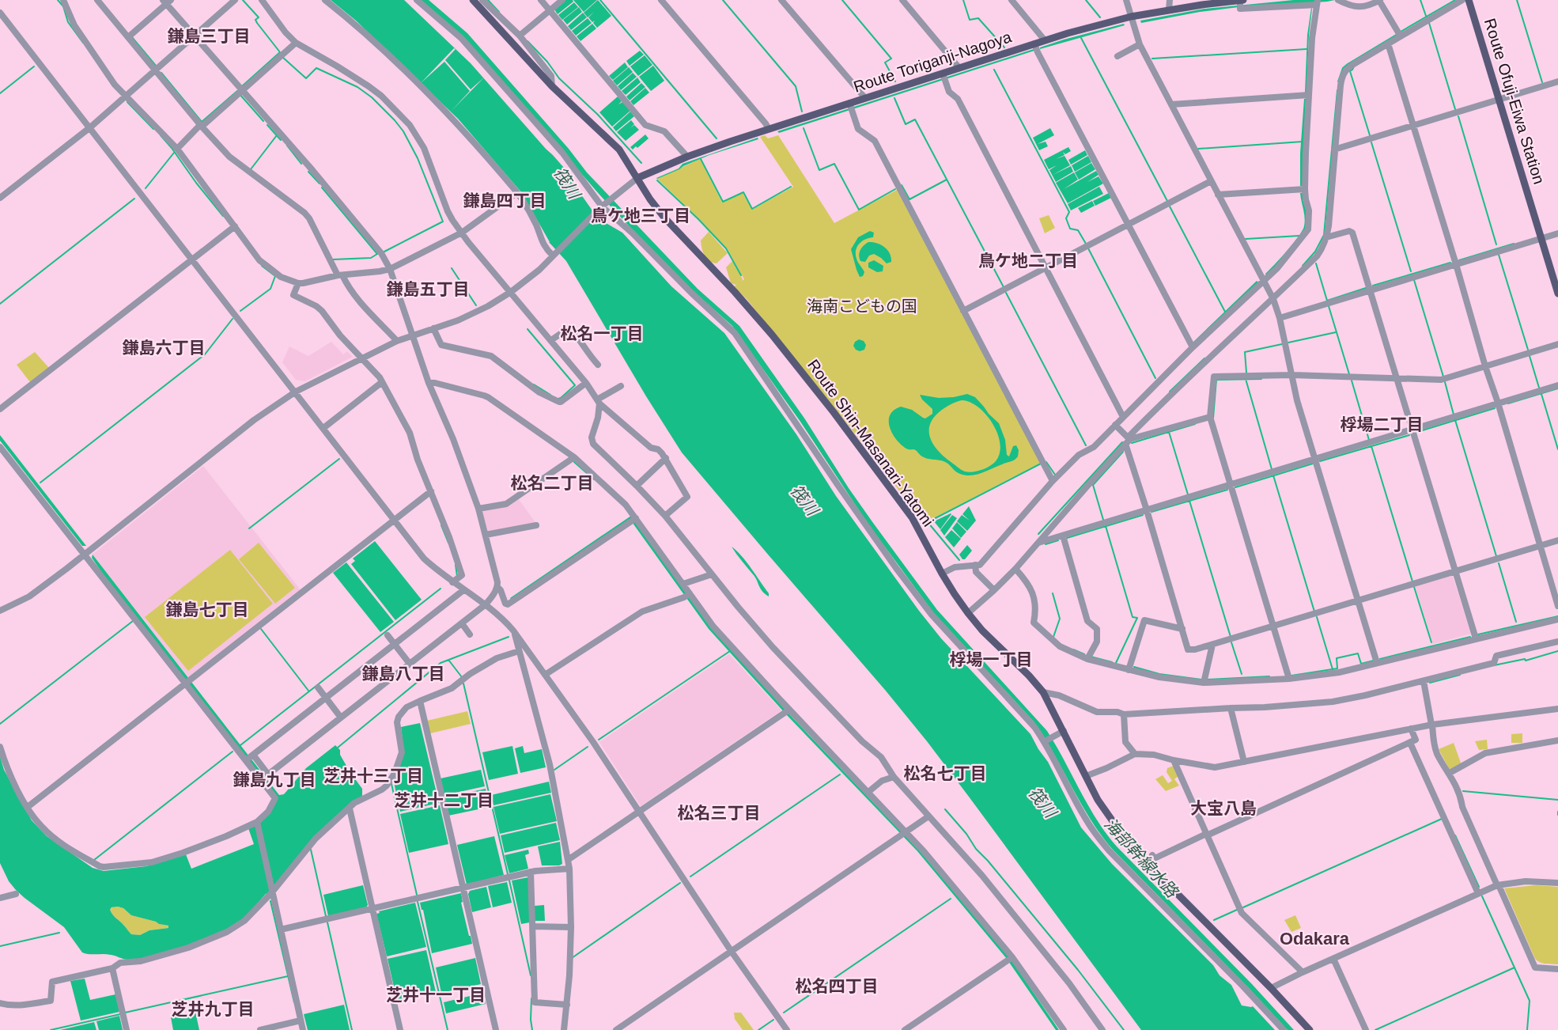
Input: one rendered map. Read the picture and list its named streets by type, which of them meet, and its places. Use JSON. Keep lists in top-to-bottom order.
{
  "streets": {
    "main road": ["Route Toriganji-Nagoya", "Route Ofuji-Eiwa Station", "Route Shin-Masanari-Yatomi"]
  },
  "crossings": [
    ["Route Toriganji-Nagoya", "Route Shin-Masanari-Yatomi"]
  ],
  "districts": [
    "鎌島三丁目",
    "鎌島四丁目",
    "鳥ケ地三丁目",
    "鳥ケ地二丁目",
    "鎌島五丁目",
    "松名一丁目",
    "鎌島六丁目",
    "桴場二丁目",
    "松名二丁目",
    "鎌島七丁目",
    "桴場一丁目",
    "鎌島八丁目",
    "松名七丁目",
    "芝井十三丁目",
    "鎌島九丁目",
    "芝井十二丁目",
    "大宝八島",
    "松名三丁目",
    "Odakara",
    "松名四丁目",
    "芝井十一丁目",
    "芝井九丁目"
  ],
  "water": ["筏川", "海部幹線水路"],
  "parks": ["海南こどもの国"]
}
